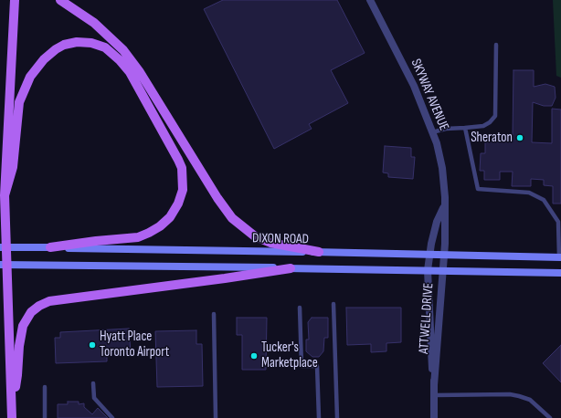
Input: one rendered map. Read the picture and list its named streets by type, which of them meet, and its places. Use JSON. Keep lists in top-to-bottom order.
{
  "streets": {
    "main road": ["DIXON ROAD"],
    "street": ["SKYWAY AVENUE", "ATTWELL DRIVE"]
  },
  "crossings": [
    ["SKYWAY AVENUE", "DIXON ROAD"],
    ["SKYWAY AVENUE", "ATTWELL DRIVE"],
    ["DIXON ROAD", "ATTWELL DRIVE"]
  ],
  "places": ["Sheraton", "Hyatt Place Toronto Airport", "Tucker's Marketplace"]
}
